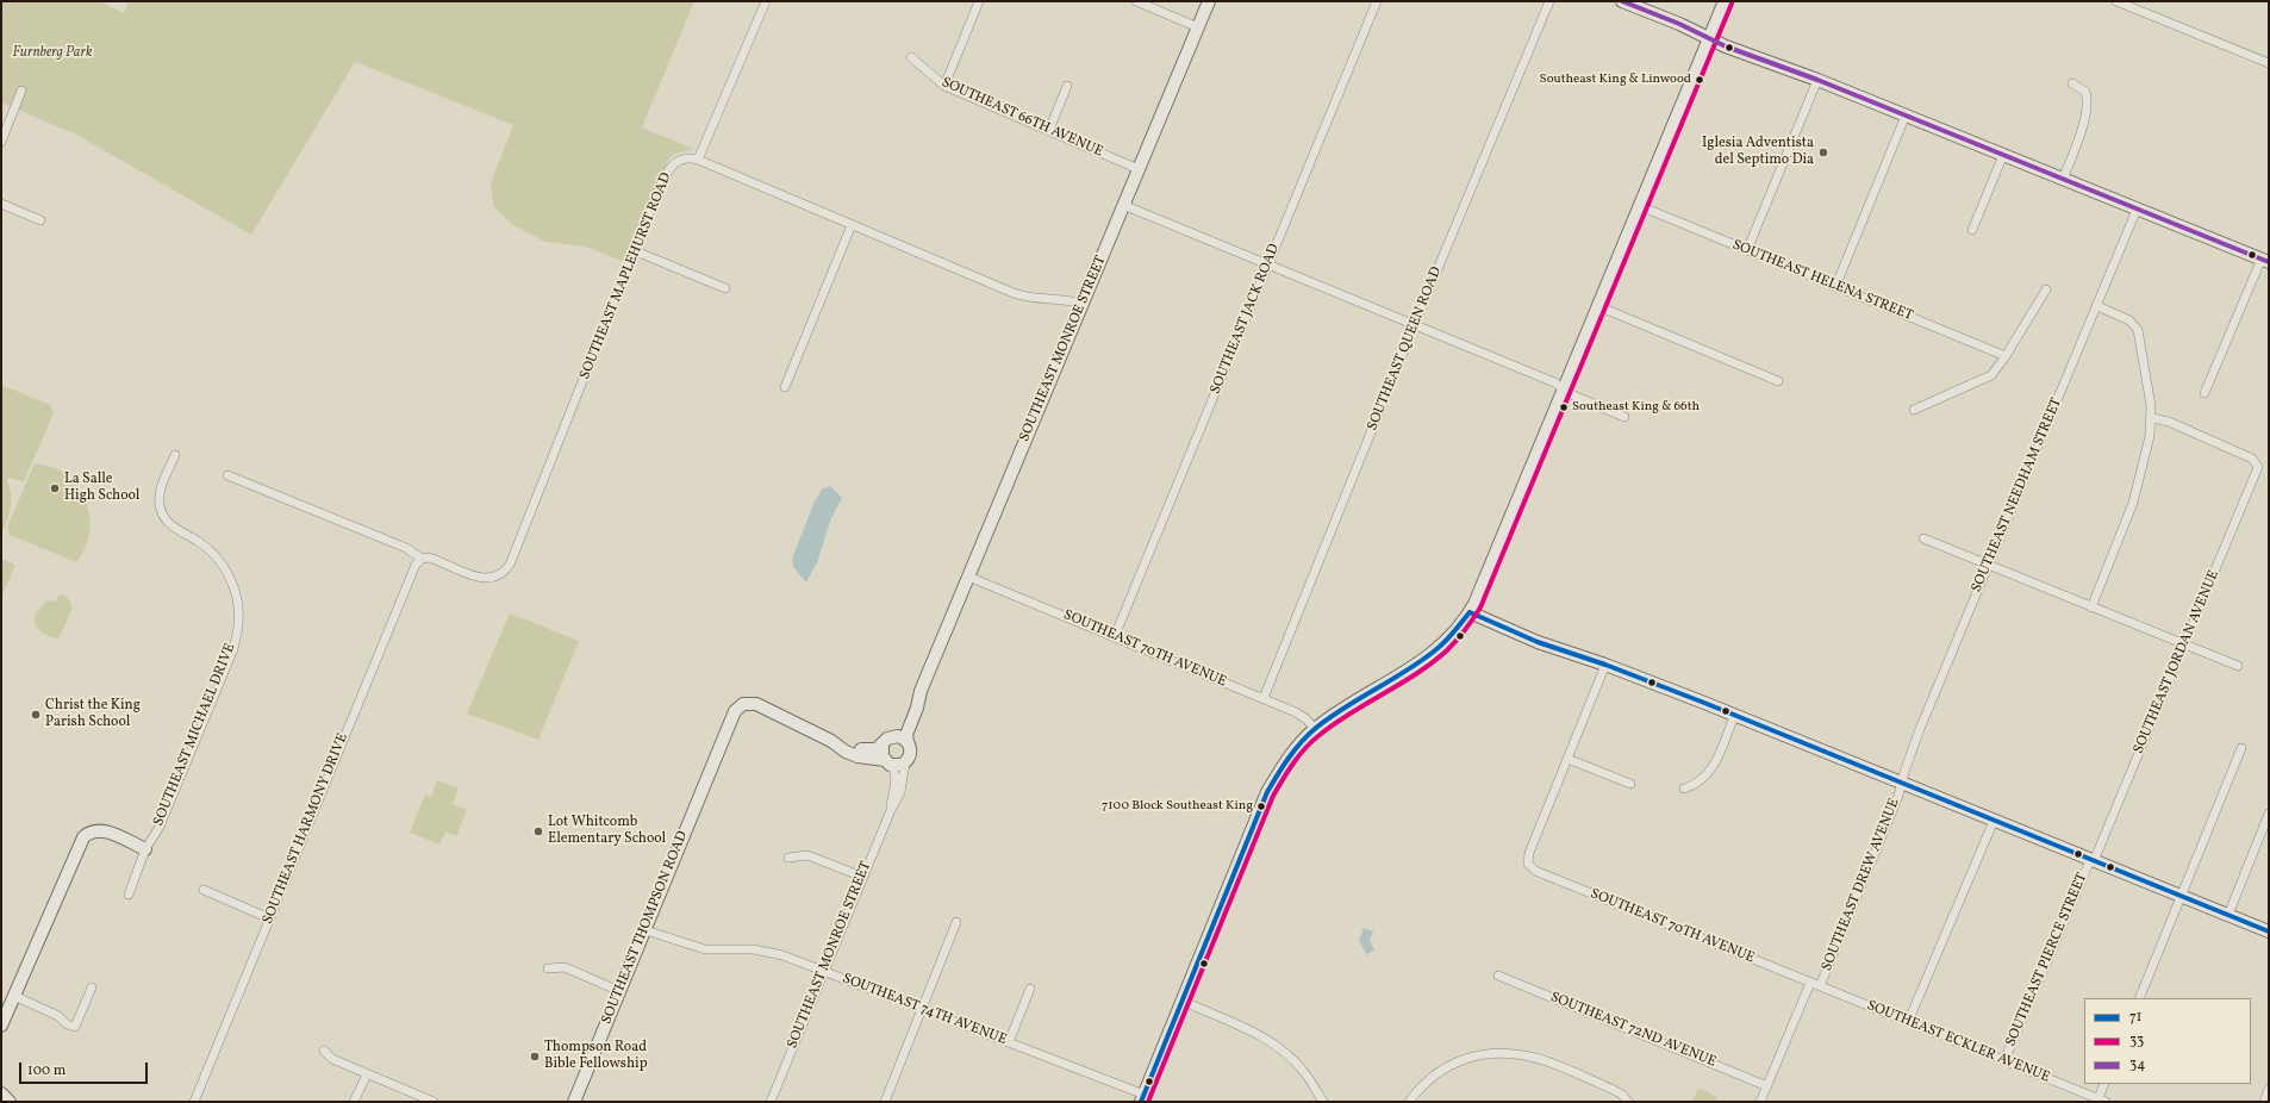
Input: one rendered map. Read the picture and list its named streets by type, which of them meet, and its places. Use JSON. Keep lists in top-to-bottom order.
{
  "streets": {
    "street": [
      "SOUTHEAST 66TH AVENUE",
      "SOUTHEAST MAPLEHURST ROAD",
      "SOUTHEAST HELENA STREET",
      "SOUTHEAST JACK ROAD",
      "SOUTHEAST MONROE STREET",
      "SOUTHEAST QUEEN ROAD",
      "SOUTHEAST NEEDHAM STREET",
      "SOUTHEAST 70TH AVENUE",
      "SOUTHEAST JORDAN AVENUE",
      "SOUTHEAST MICHAEL DRIVE",
      "SOUTHEAST HARMONY DRIVE",
      "SOUTHEAST DREW AVENUE",
      "SOUTHEAST THOMPSON ROAD",
      "SOUTHEAST PIERCE STREET",
      "SOUTHEAST 74TH AVENUE",
      "SOUTHEAST 72ND AVENUE",
      "SOUTHEAST ECKLER AVENUE"
    ]
  },
  "crossings": [
    ["SOUTHEAST 66TH AVENUE", "SOUTHEAST MONROE STREET"],
    ["SOUTHEAST MAPLEHURST ROAD", "SOUTHEAST HARMONY DRIVE"],
    ["SOUTHEAST JACK ROAD", "SOUTHEAST 70TH AVENUE"],
    ["SOUTHEAST MONROE STREET", "SOUTHEAST 70TH AVENUE"],
    ["SOUTHEAST MONROE STREET", "SOUTHEAST 74TH AVENUE"],
    ["SOUTHEAST QUEEN ROAD", "SOUTHEAST 70TH AVENUE"],
    ["SOUTHEAST NEEDHAM STREET", "SOUTHEAST DREW AVENUE"],
    ["SOUTHEAST 70TH AVENUE", "SOUTHEAST DREW AVENUE"],
    ["SOUTHEAST 70TH AVENUE", "SOUTHEAST ECKLER AVENUE"],
    ["SOUTHEAST JORDAN AVENUE", "SOUTHEAST PIERCE STREET"],
    ["SOUTHEAST DREW AVENUE", "SOUTHEAST 72ND AVENUE"],
    ["SOUTHEAST DREW AVENUE", "SOUTHEAST ECKLER AVENUE"],
    ["SOUTHEAST THOMPSON ROAD", "SOUTHEAST 74TH AVENUE"],
    ["SOUTHEAST PIERCE STREET", "SOUTHEAST ECKLER AVENUE"]
  ],
  "parks": ["Furnberg Park"],
  "places": [
    "Southeast King & Linwood",
    "Iglesia Adventista del Septimo Dia",
    "Southeast King & 66th",
    "La Salle High School",
    "Christ the King Parish School",
    "7100 Block Southeast King",
    "Lot Whitcomb Elementary School",
    "Thompson Road Bible Fellowship"
  ],
  "lines": ["transit line 34", "transit line 33", "transit line 71"],
  "legend": ["71", "33", "34"],
  "scale_bar": "100 m"
}
